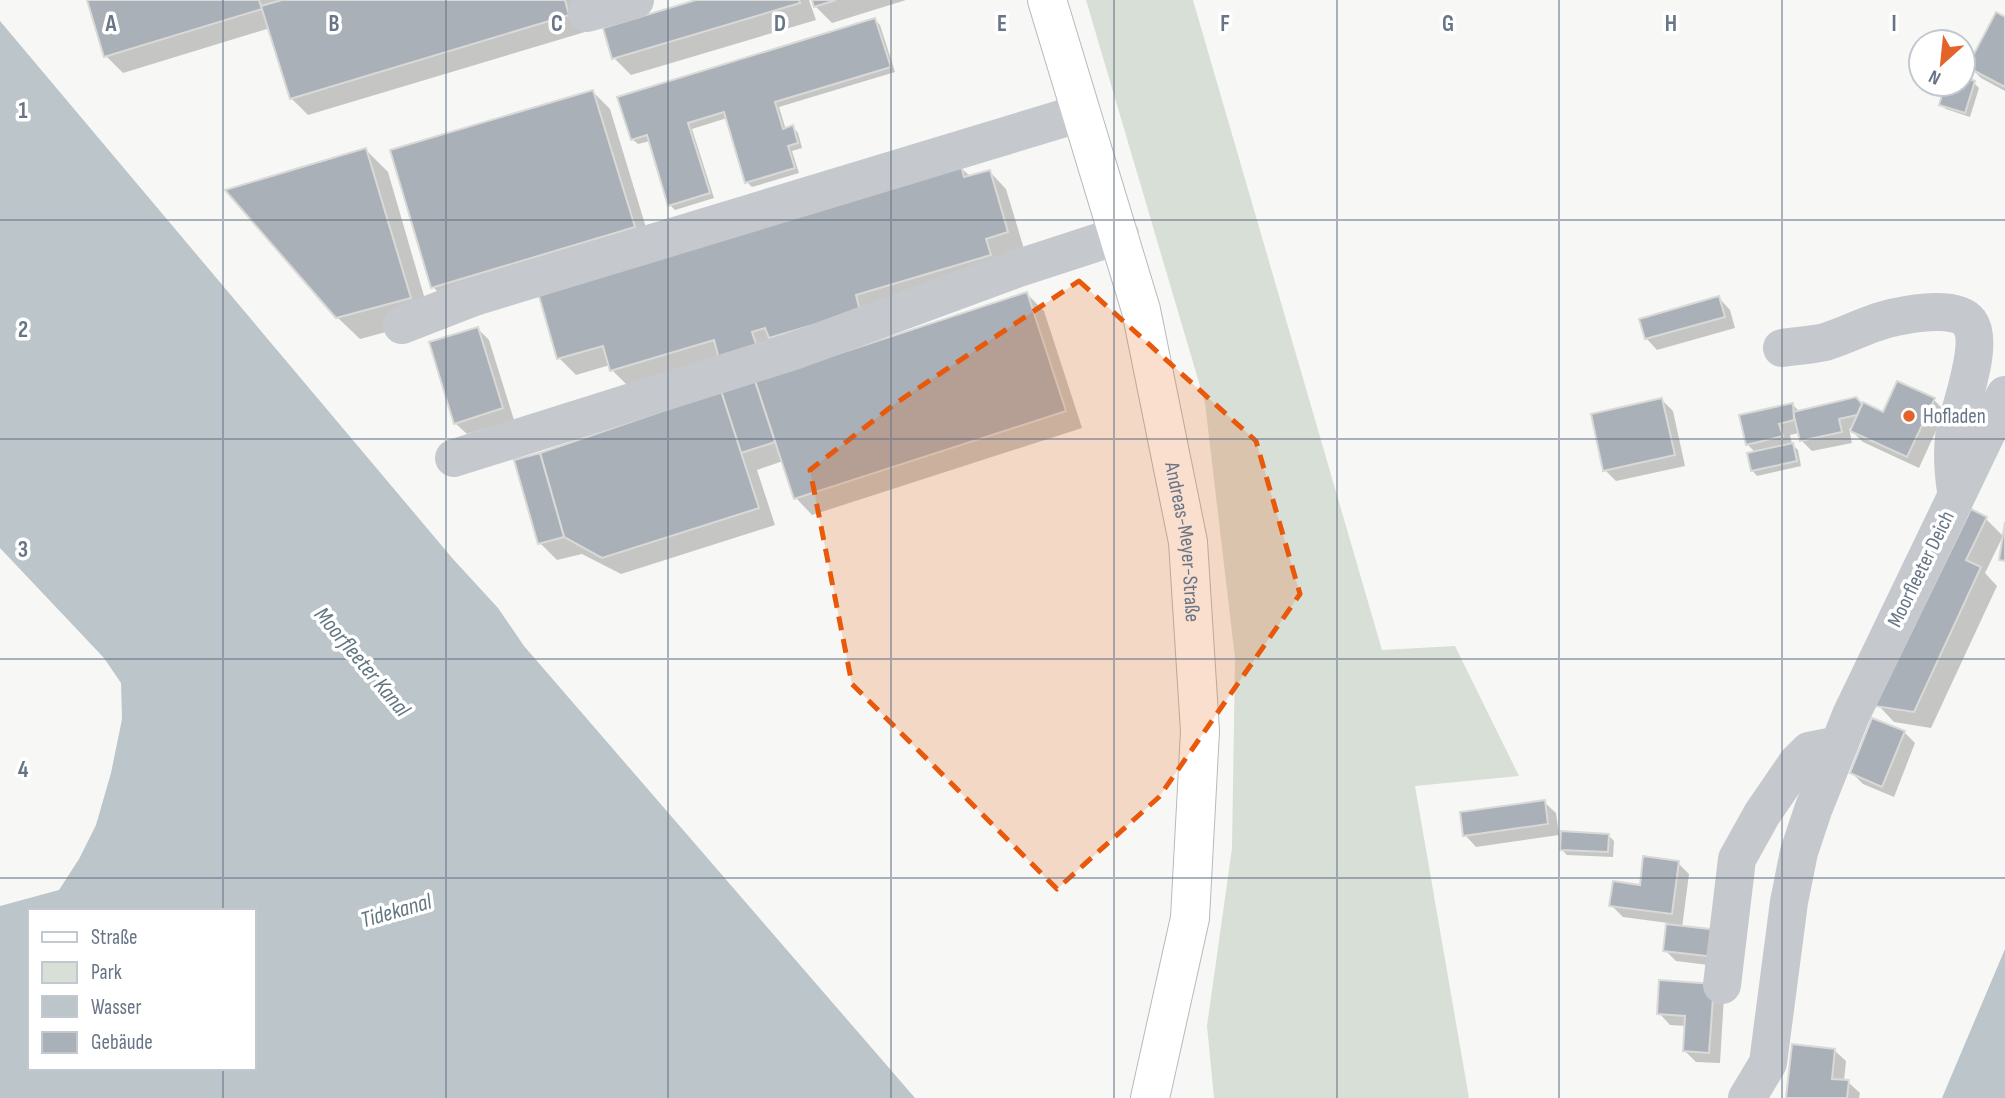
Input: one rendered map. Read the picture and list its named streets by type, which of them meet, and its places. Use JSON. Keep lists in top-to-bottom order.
{
  "streets": {
    "main road": ["Andreas-Meyer-Straße"],
    "street": ["Moorfleeter Deich"]
  },
  "water": ["Moorfleeter Kanal", "Tidekanal"],
  "places": ["Hofladen"],
  "legend": [
    "Straße",
    "Park",
    "Wasser",
    "Gebäude"
  ],
  "north": "bottom left",
  "grid": {
    "columns": [
      "A",
      "B",
      "C",
      "D",
      "E",
      "F",
      "G",
      "H",
      "I"
    ],
    "rows": [
      "1",
      "2",
      "3",
      "4"
    ]
  }
}
